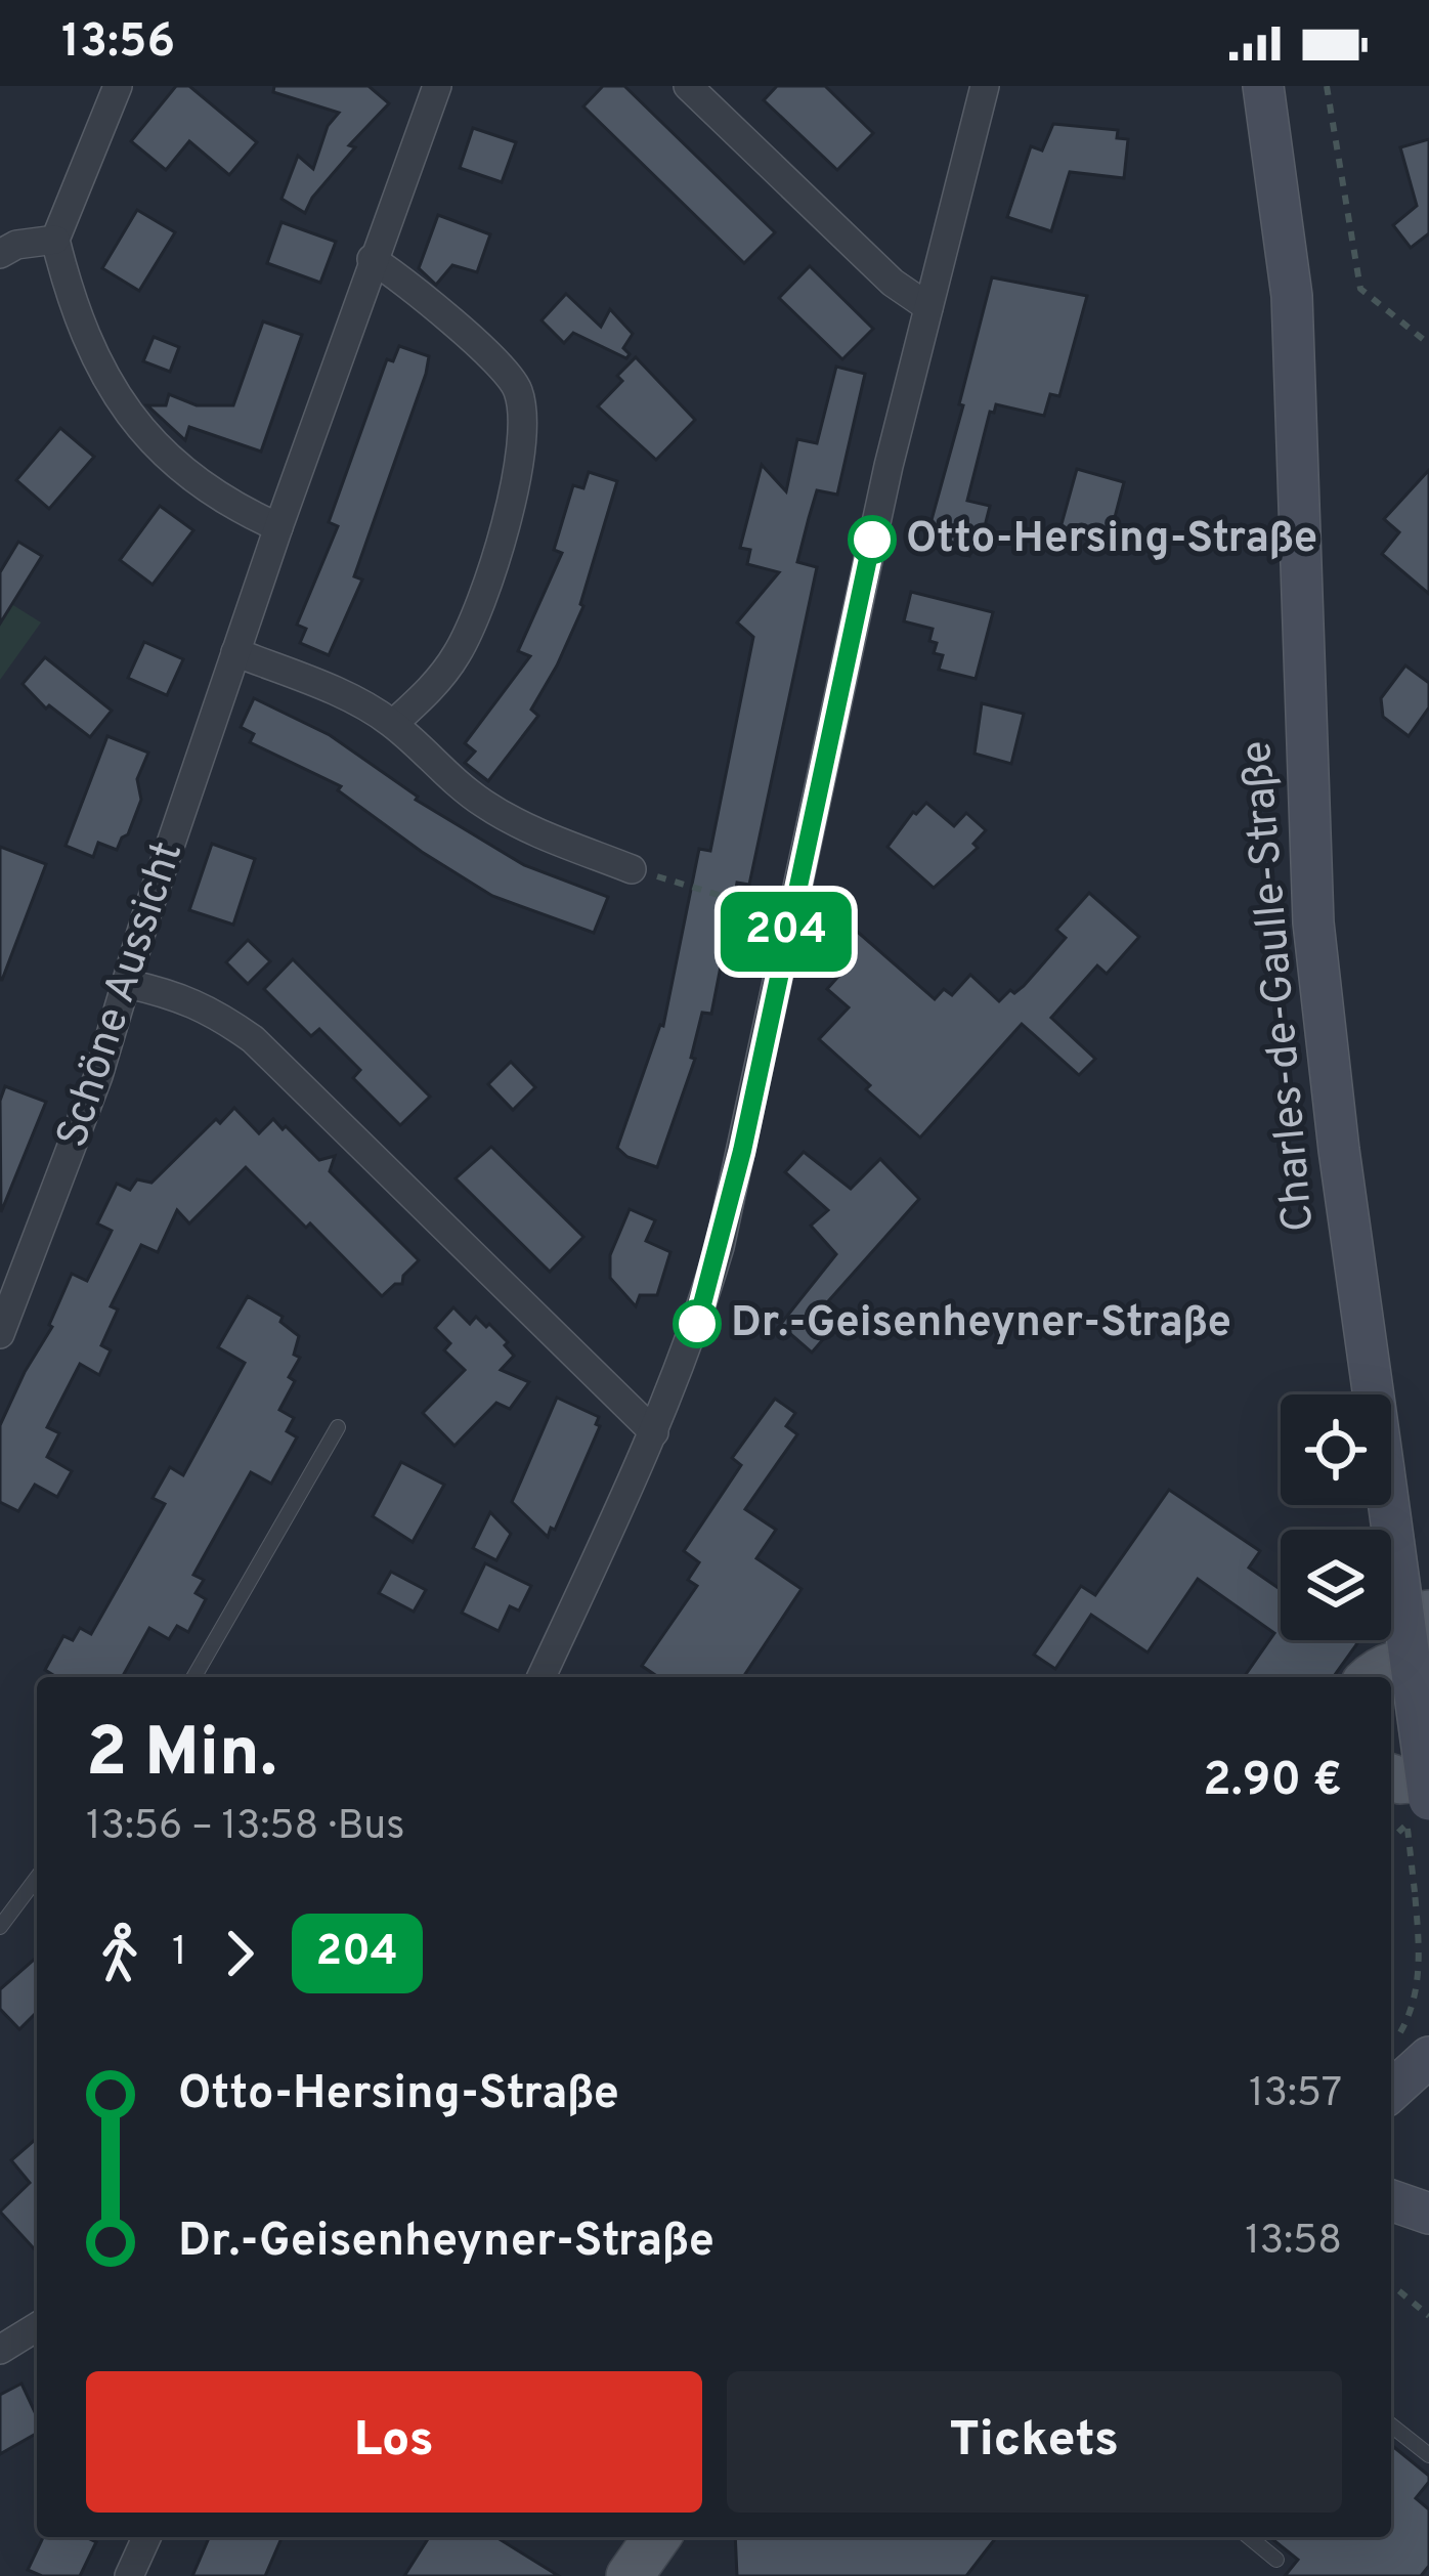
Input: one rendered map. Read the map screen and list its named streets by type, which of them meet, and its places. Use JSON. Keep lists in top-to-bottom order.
{
  "streets": {
    "street": ["Charles-de-Gaulle-Straße", "Schöne Aussicht"]
  },
  "places": ["Otto-Hersing-Straße", "Dr.-Geisenheyner-Straße"],
  "lines": ["bus line 204"],
  "page": {
    "status": "13:56",
    "on_map": "204",
    "heading": ["2 Min.", "13:56 – 13:58 · Bus", "2.90 €"],
    "legs": ["1", "204"],
    "list": [
      {
        "name": "Otto-Hersing-Straße",
        "value": "13:57"
      },
      {
        "name": "Dr.-Geisenheyner-Straße",
        "value": "13:58"
      }
    ],
    "buttons": ["Los", "Tickets"]
  }
}
